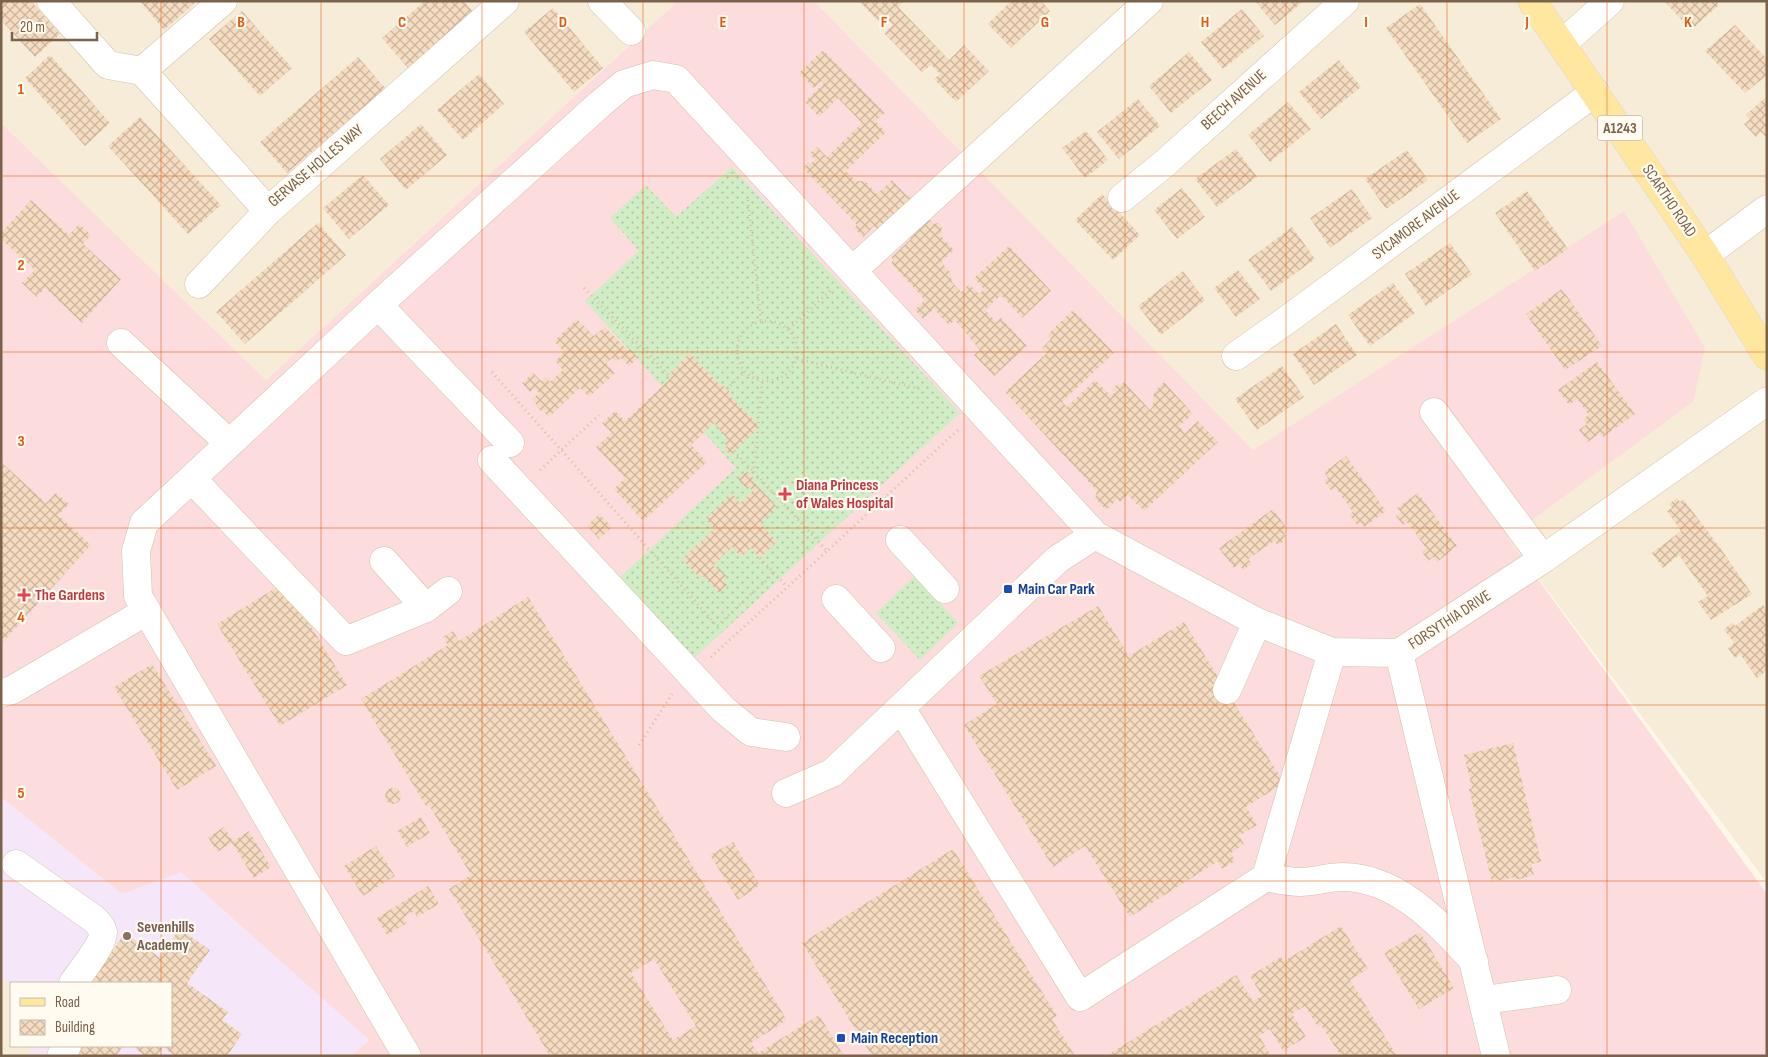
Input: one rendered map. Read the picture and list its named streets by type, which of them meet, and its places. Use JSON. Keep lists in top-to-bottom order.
{
  "streets": {
    "main road": ["A1243", "SCARTHO ROAD"],
    "street": [
      "BEECH AVENUE",
      "GERVASE HOLLES WAY",
      "SYCAMORE AVENUE",
      "FORSYTHIA DRIVE"
    ]
  },
  "crossings": [
    ["SCARTHO ROAD", "SYCAMORE AVENUE"]
  ],
  "places": {
    "health": ["Diana Princess of Wales Hospital", "The Gardens"],
    "transit": ["Main Car Park", "Main Reception"],
    "other": ["Sevenhills Academy"]
  },
  "legend": ["Road", "Building"],
  "scale_bar": "20 m",
  "grid": {
    "columns": [
      "B",
      "C",
      "D",
      "E",
      "F",
      "G",
      "H",
      "I",
      "J",
      "K"
    ],
    "rows": [
      "1",
      "2",
      "3",
      "4",
      "5"
    ]
  }
}
